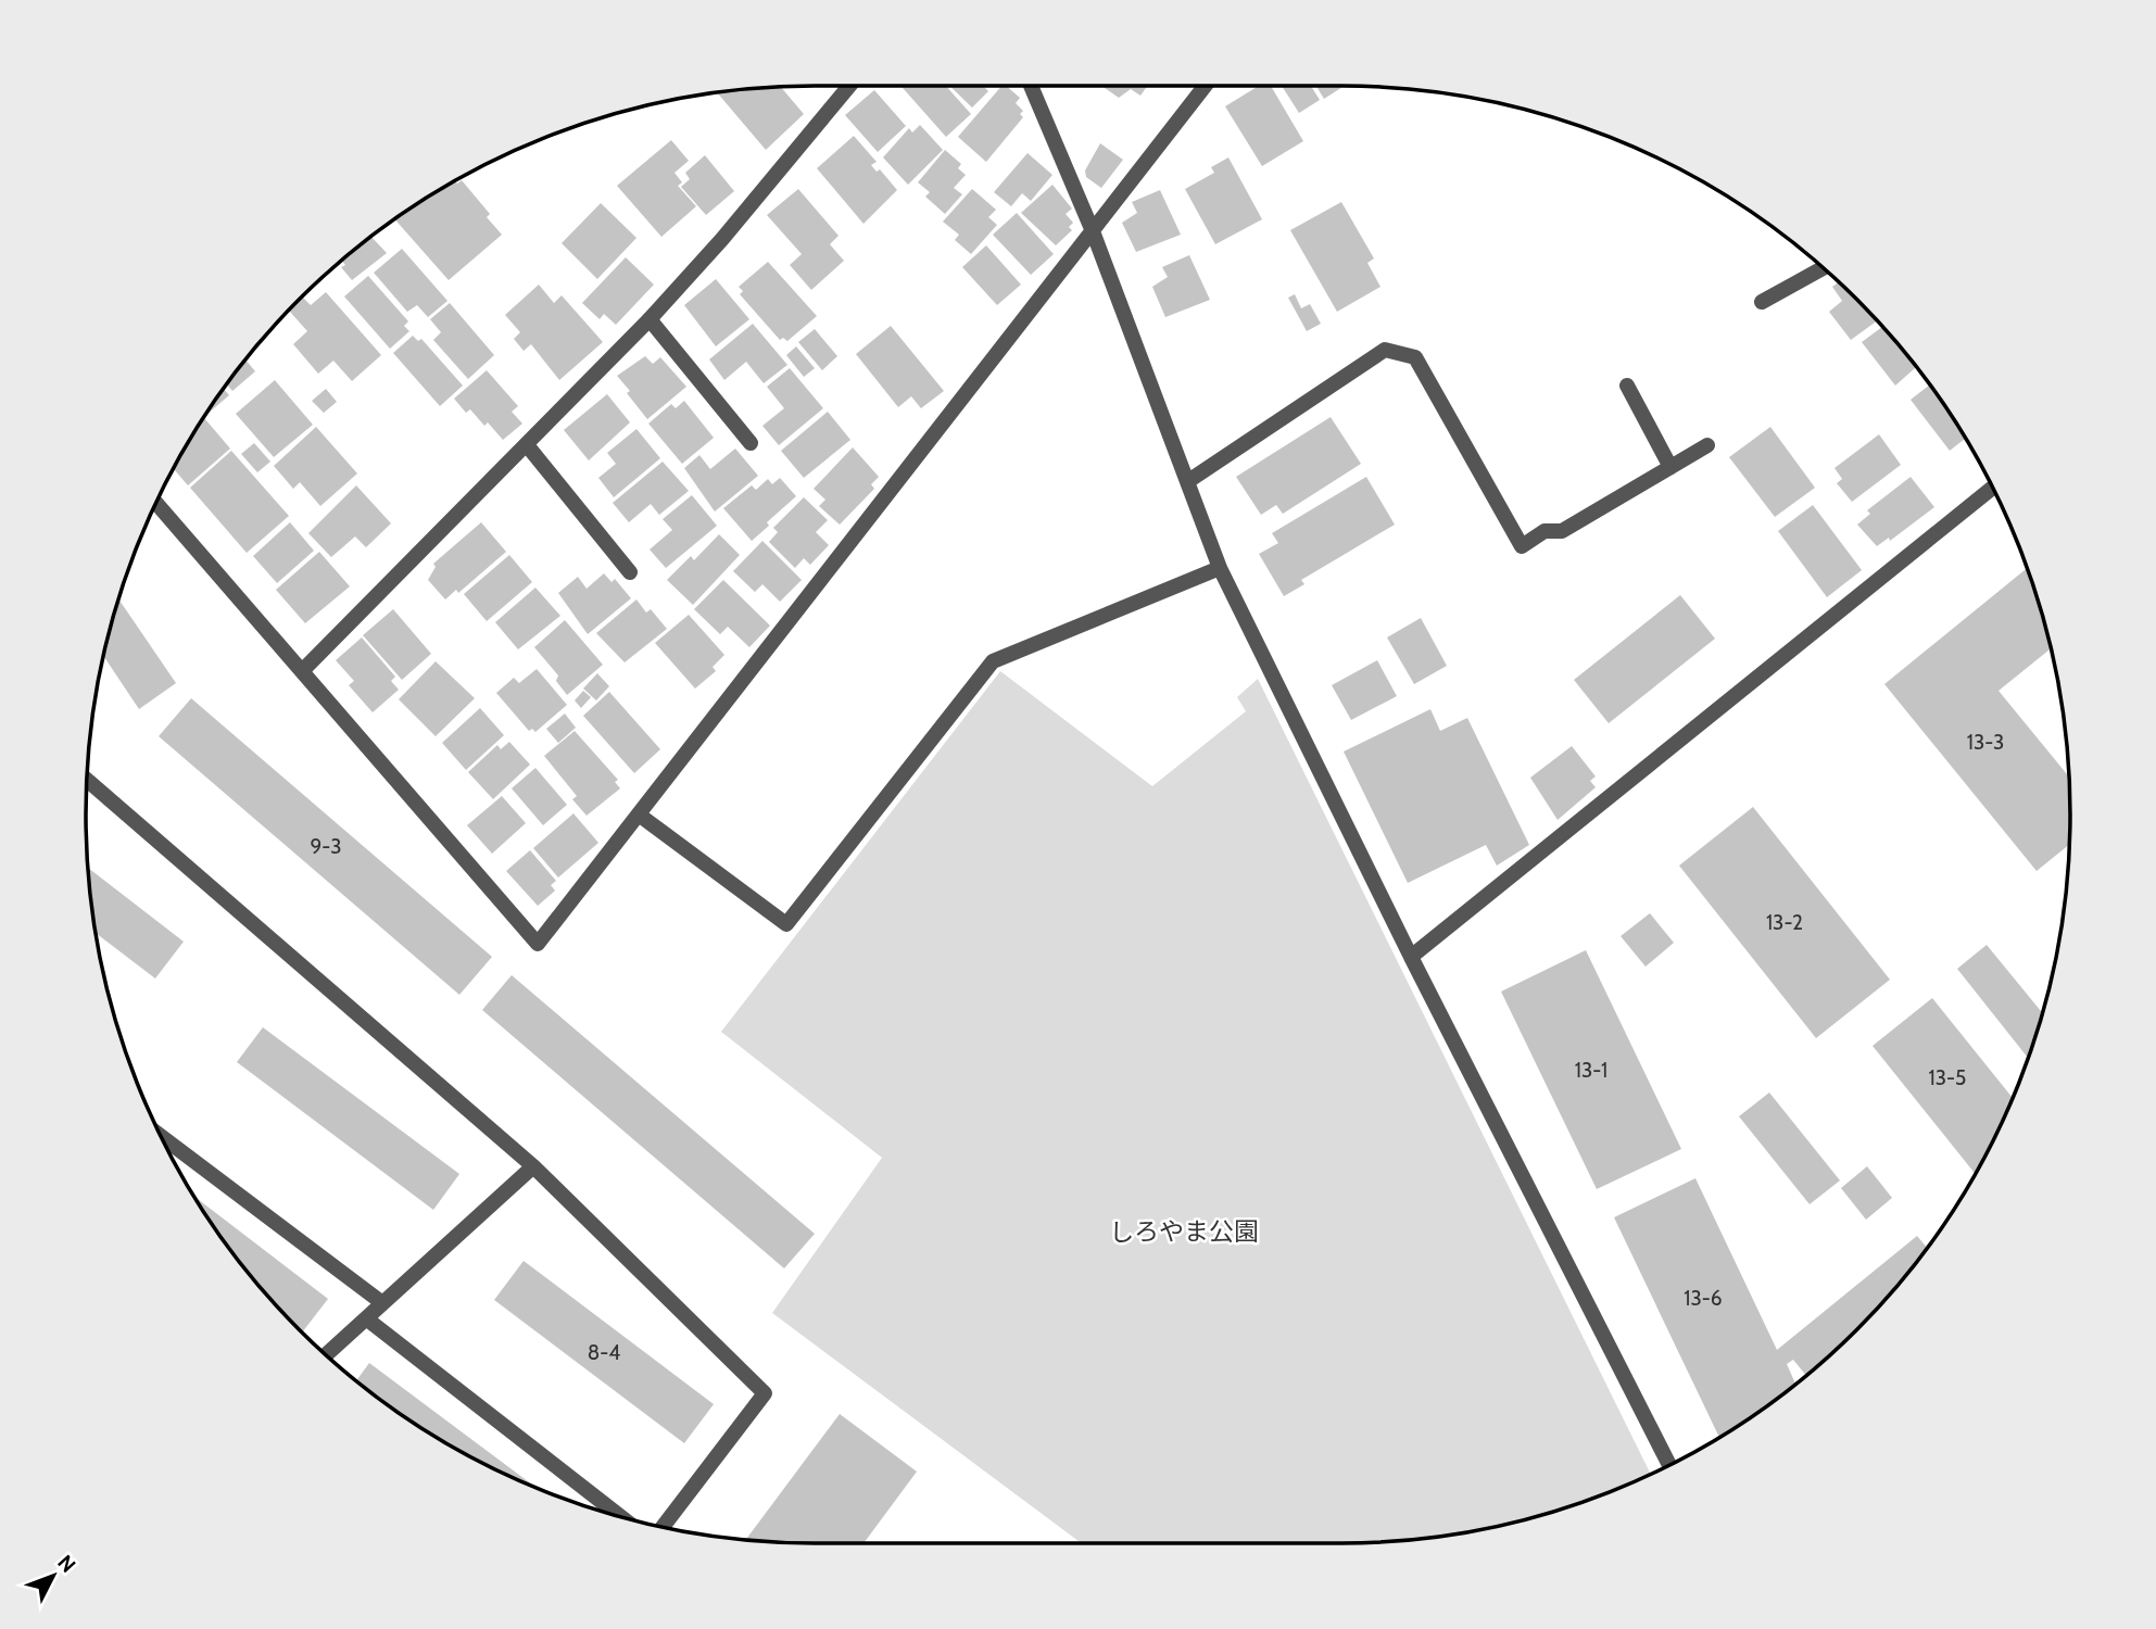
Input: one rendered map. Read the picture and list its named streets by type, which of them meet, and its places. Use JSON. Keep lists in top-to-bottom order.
{
  "parks": ["しろやま公園"],
  "house_numbers": [
    "13-3",
    "9-3",
    "13-2",
    "13-1",
    "13-5",
    "13-6",
    "8-4"
  ],
  "north": "top right"
}
